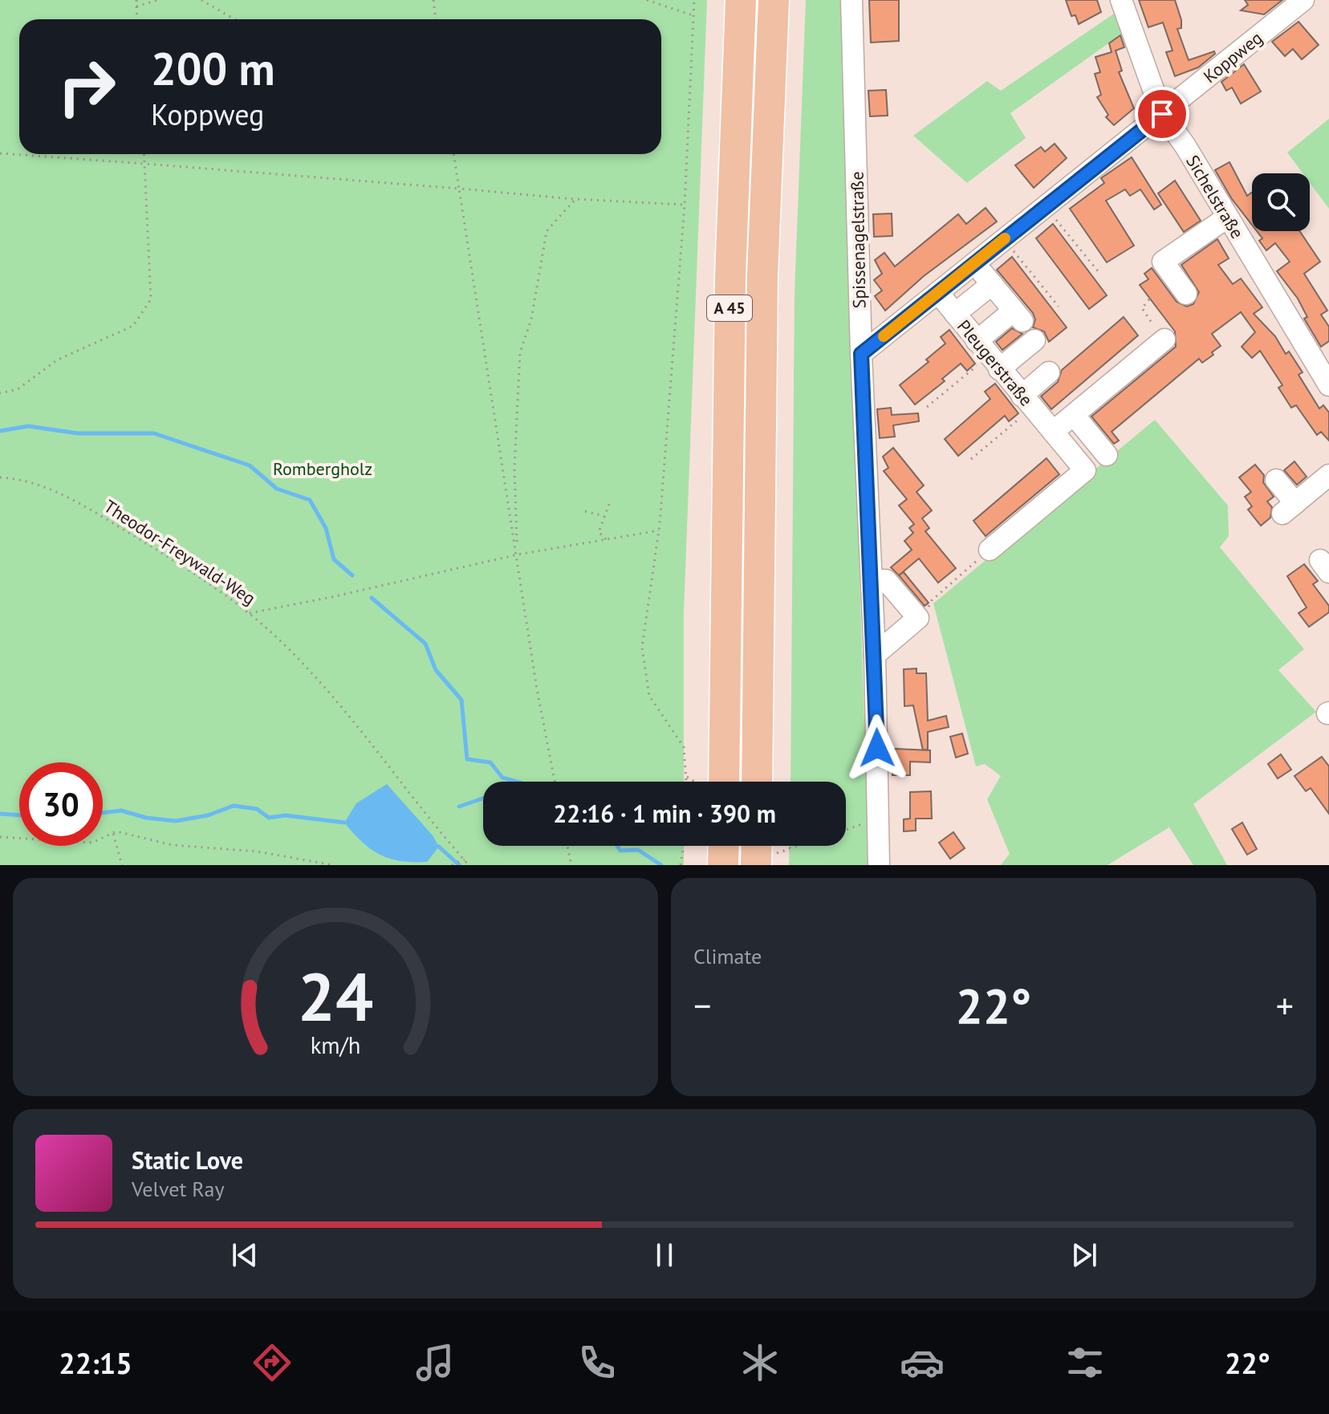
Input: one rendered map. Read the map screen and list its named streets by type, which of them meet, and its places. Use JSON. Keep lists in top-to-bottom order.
{
  "streets": {
    "highway": ["A 45"],
    "street": [
      "Koppweg",
      "Sichelstraße",
      "Spissenagelstraße",
      "Pleugerstraße"
    ],
    "path": ["Theodor-Freywald-Weg"]
  },
  "crossings": [
    ["Koppweg", "Sichelstraße"],
    ["Koppweg", "Spissenagelstraße"],
    ["Koppweg", "Pleugerstraße"]
  ],
  "parks": ["Rombergholz"],
  "page": {
    "turn": ["200 m", "Koppweg"],
    "limit": "30",
    "trip": "22:16 · 1 min · 390 m",
    "tile": "Climate",
    "heat": ["−", "22°", "+"],
    "song": ["Static Love", "Velvet Ray"],
    "tabs": ["22:15", "22°"],
    "gauge": ["24", "km/h"]
  }
}
